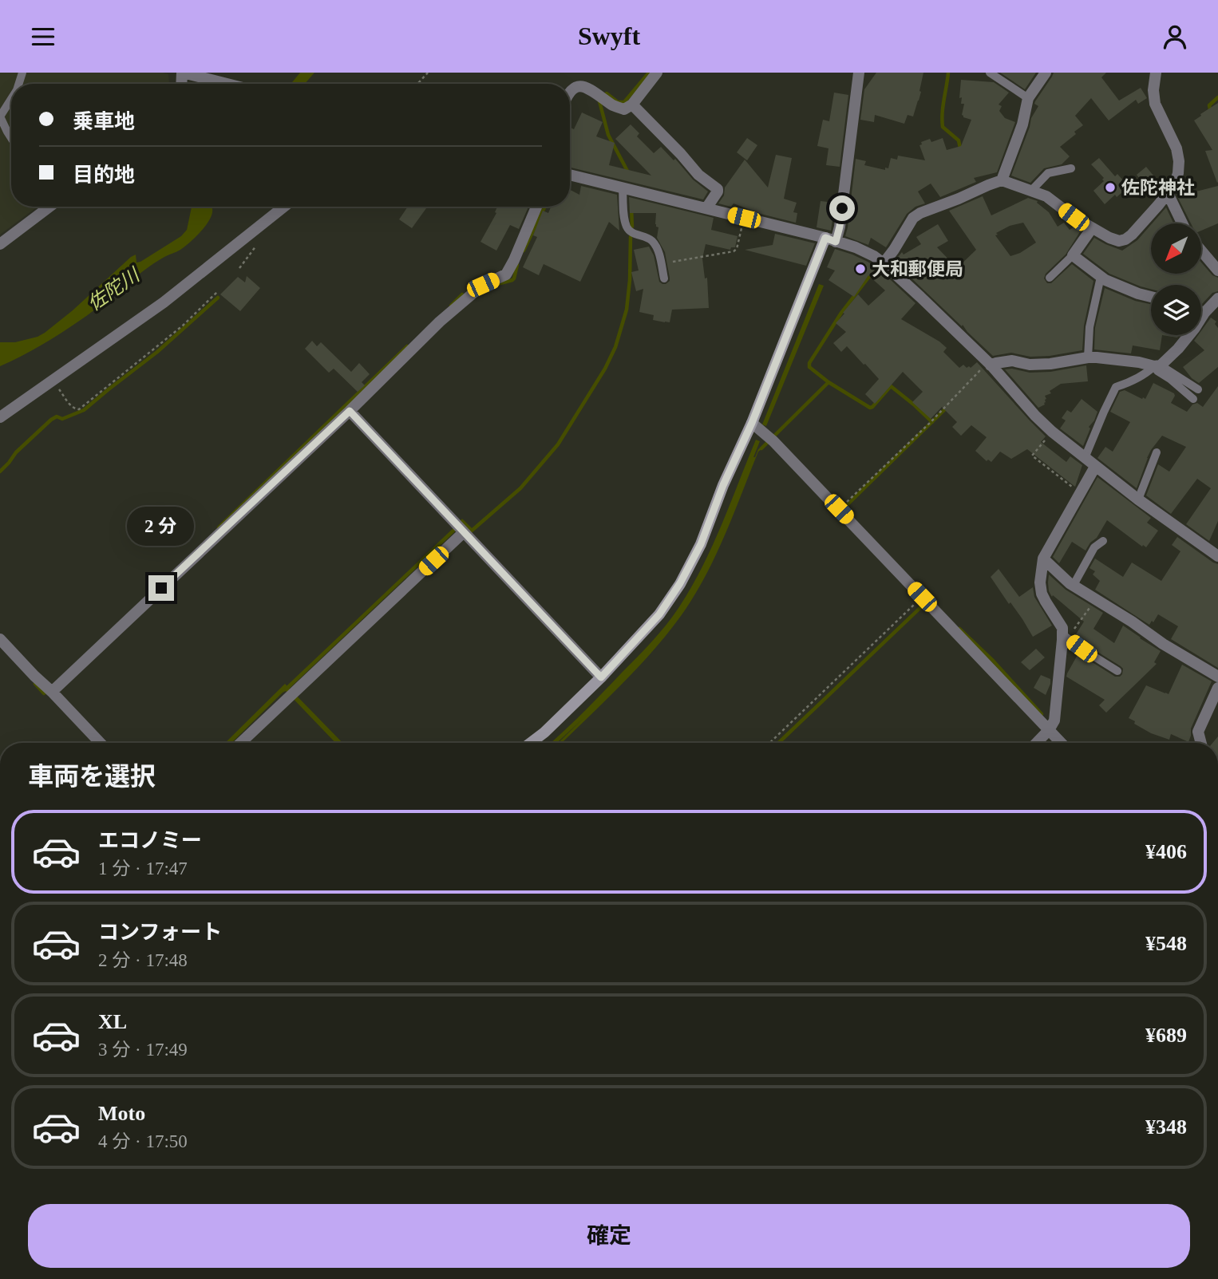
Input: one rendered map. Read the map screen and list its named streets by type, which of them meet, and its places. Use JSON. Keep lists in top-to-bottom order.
{
  "water": ["佐陀川"],
  "places": ["佐陀神社", "大和郵便局"],
  "north": "bottom left",
  "page": {
    "header": "Swyft",
    "banner": ["乗車地", "目的地"],
    "bubble": "2 分",
    "heading": "車両を選択",
    "list": [
      {
        "name": "エコノミー",
        "note": "1 分 · 17:47",
        "value": "¥406"
      },
      {
        "name": "コンフォート",
        "note": "2 分 · 17:48",
        "value": "¥548"
      },
      {
        "name": "XL",
        "note": "3 分 · 17:49",
        "value": "¥689"
      },
      {
        "name": "Moto",
        "note": "4 分 · 17:50",
        "value": "¥348"
      }
    ],
    "buttons": "確定"
  }
}
